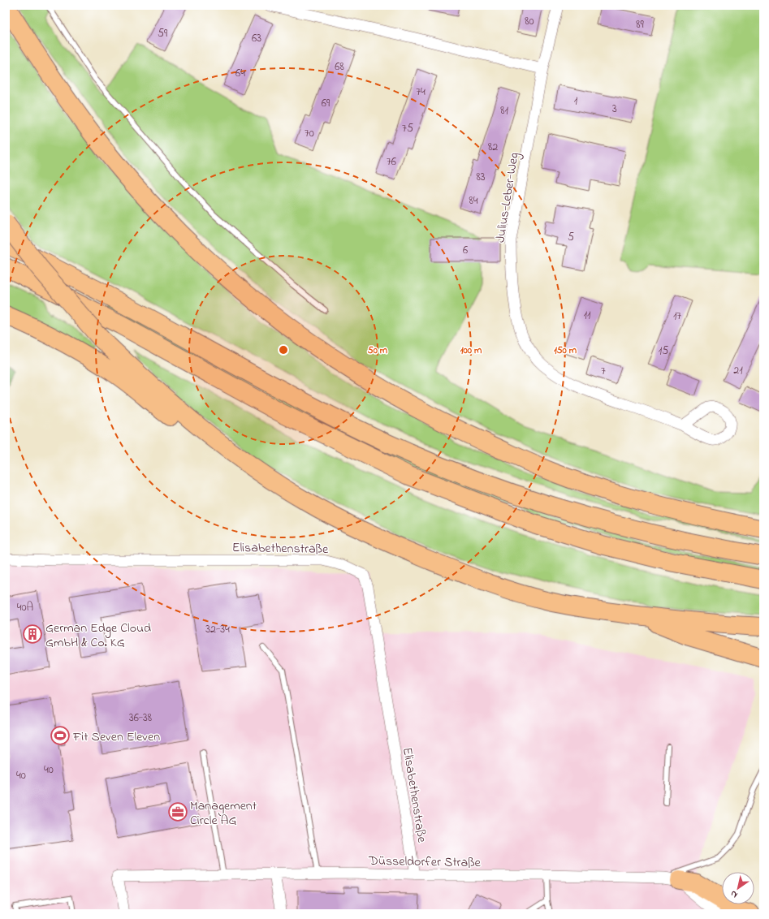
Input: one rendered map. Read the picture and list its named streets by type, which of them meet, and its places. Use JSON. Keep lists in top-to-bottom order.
{
  "streets": {
    "street": ["Julius-Leber-Weg", "Elisabethenstraße", "Düsseldorfer Straße"]
  },
  "crossings": [
    ["Elisabethenstraße", "Düsseldorfer Straße"]
  ],
  "places": {
    "building": ["German Edge Cloud GmbH & Co. KG"],
    "sports": ["Fit Seven Eleven"],
    "office": ["Management Circle AG"]
  },
  "house_numbers": [
    "80",
    "89",
    "59",
    "63",
    "68",
    "64",
    "74",
    "1",
    "69",
    "3",
    "81",
    "75",
    "70",
    "82",
    "76",
    "83",
    "84",
    "5",
    "6",
    "11",
    "17",
    "15",
    "21",
    "7",
    "40A",
    "32-34",
    "36-38",
    "40",
    "40"
  ],
  "north": "bottom left",
  "rings": ["50 m", "100 m", "150 m"]
}
